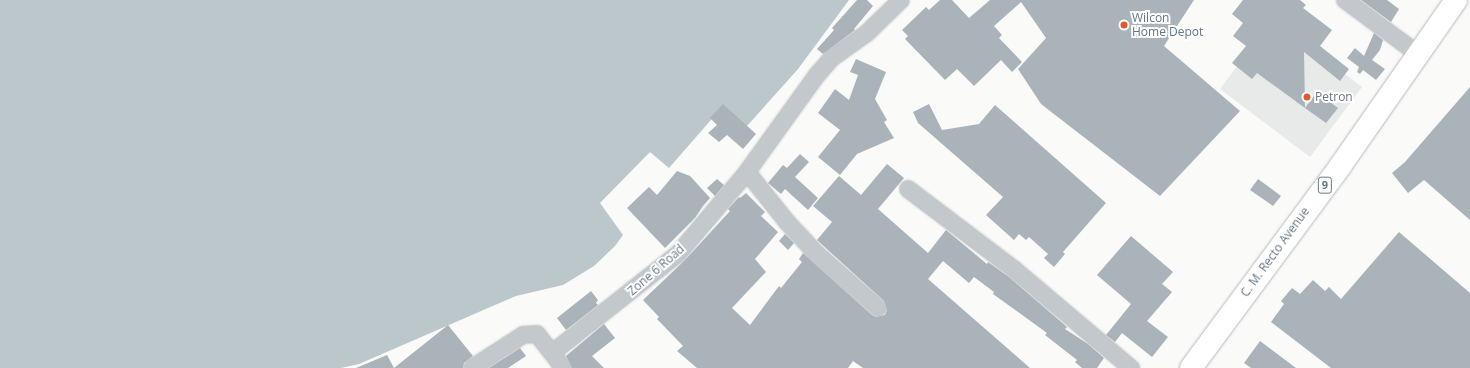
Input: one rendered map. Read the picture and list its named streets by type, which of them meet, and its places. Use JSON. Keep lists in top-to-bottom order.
{
  "streets": {
    "highway": ["9", "C. M. Recto Avenue"],
    "street": ["Zone 6 Road"]
  },
  "places": ["Wilcon Home Depot", "Petron"]
}
